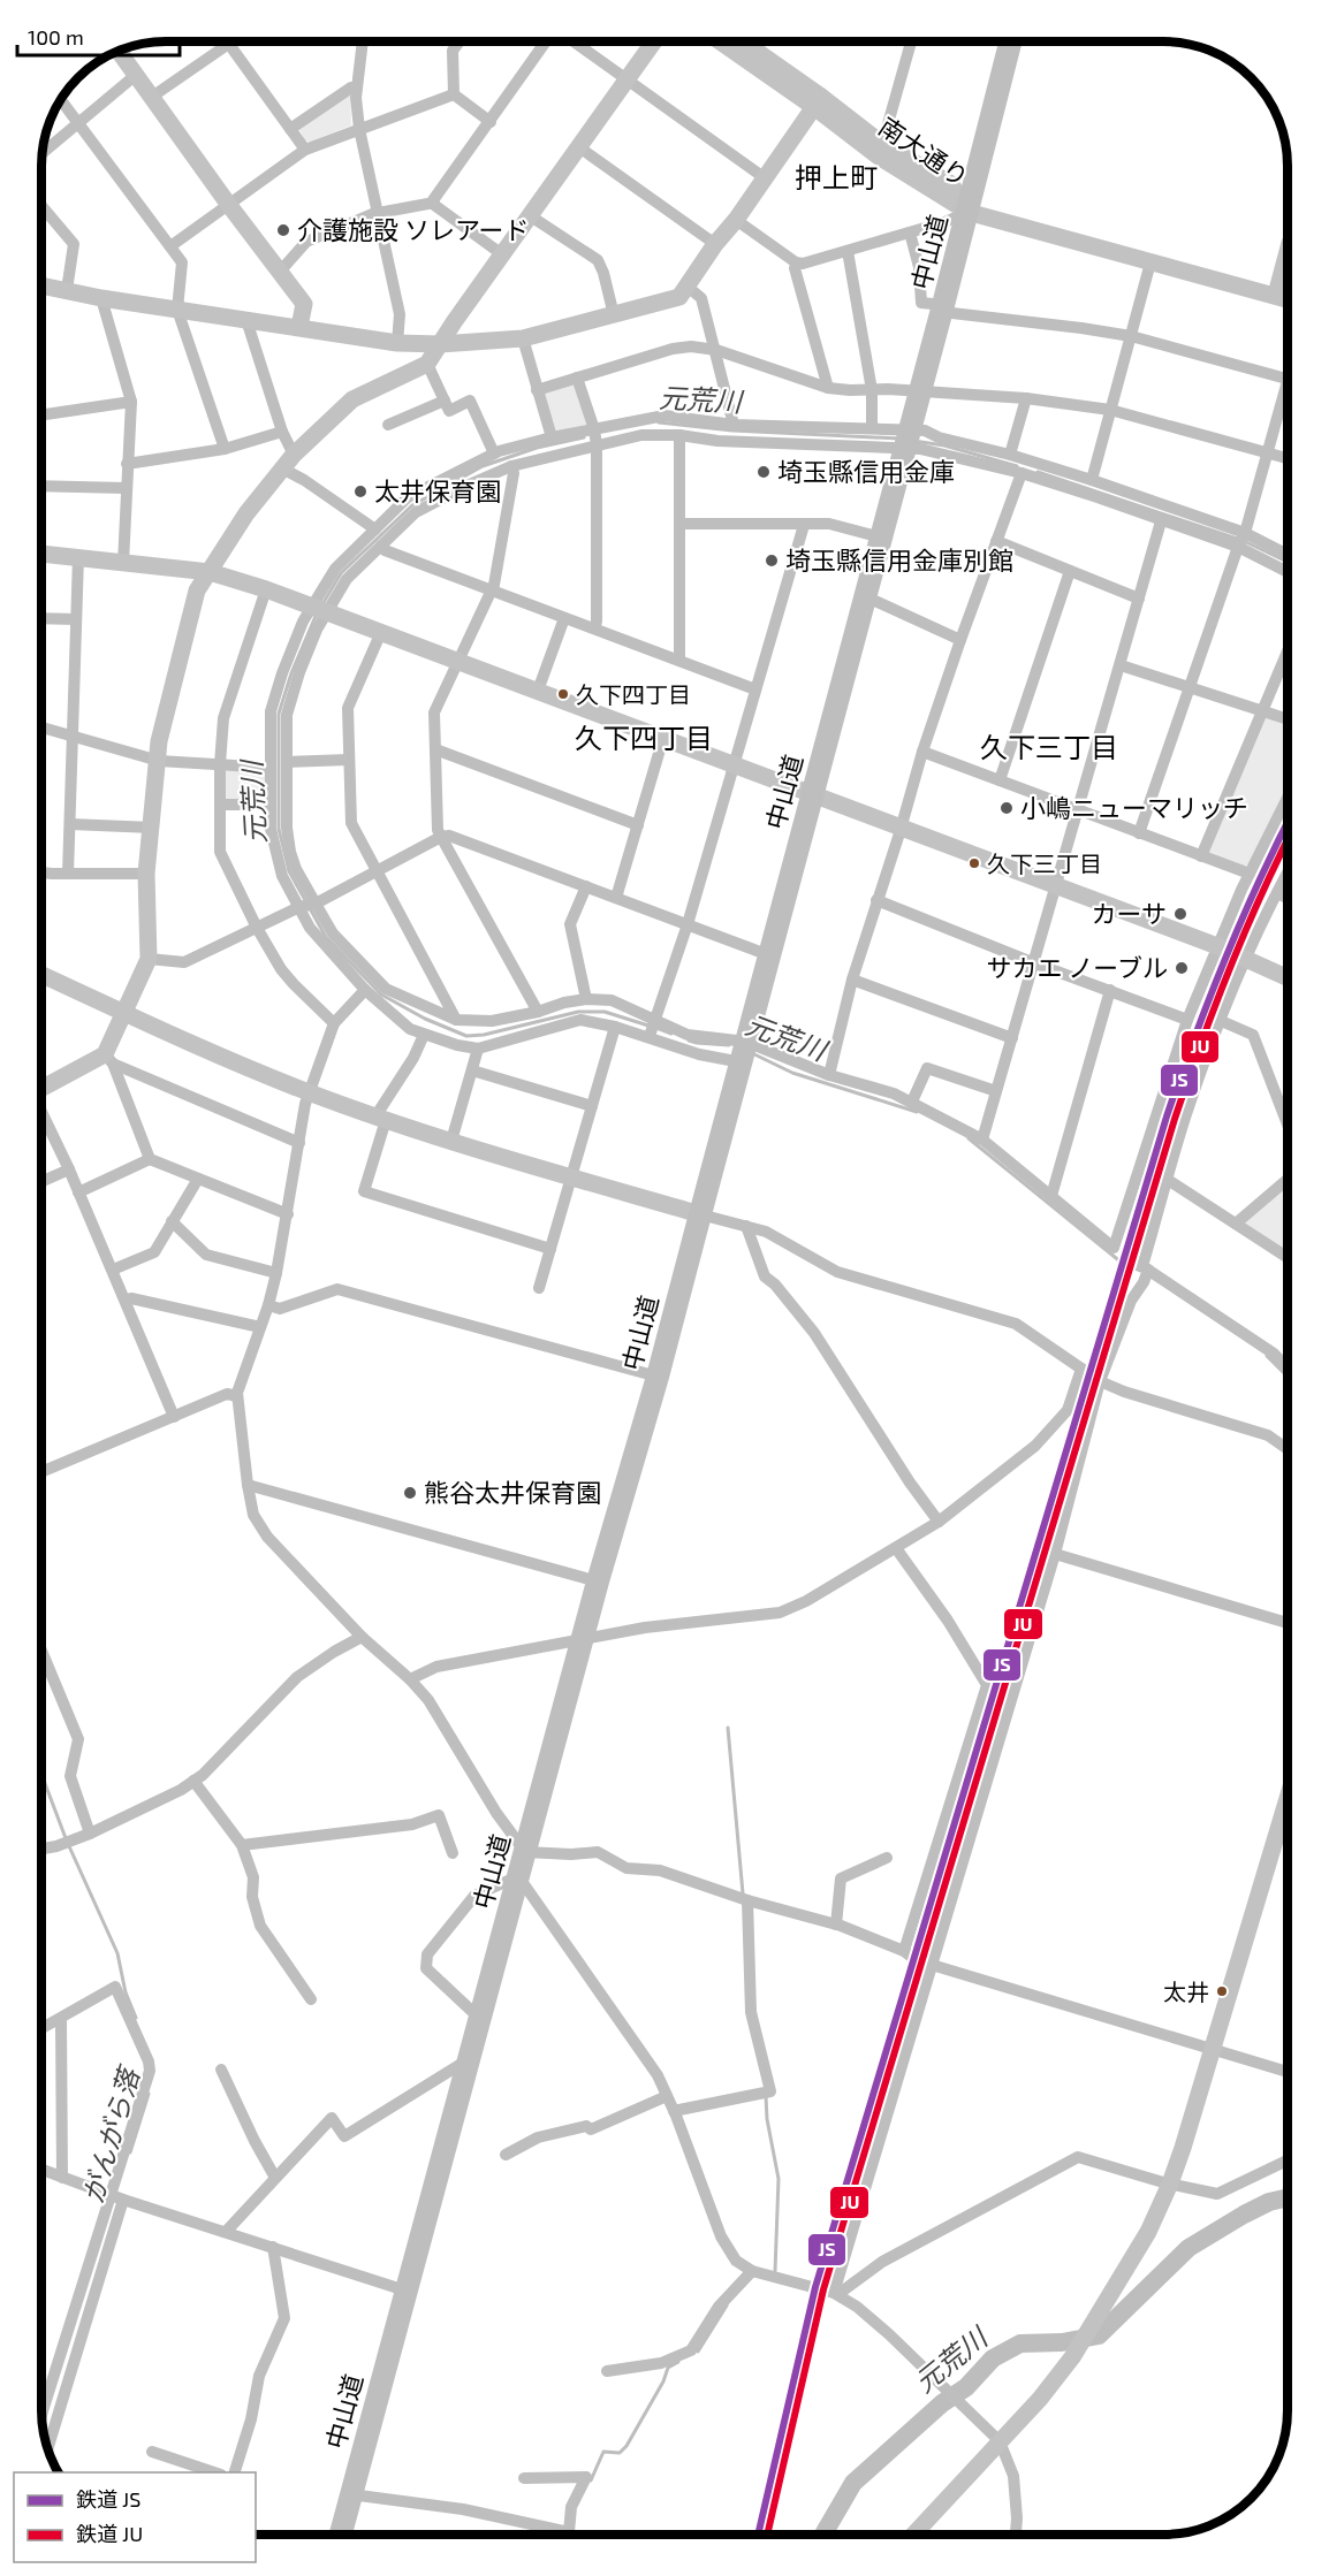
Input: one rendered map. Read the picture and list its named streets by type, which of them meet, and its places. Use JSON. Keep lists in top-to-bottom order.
{
  "streets": {
    "highway": ["中山道"],
    "street": ["南大通り"]
  },
  "crossings": [
    ["南大通り", "中山道"]
  ],
  "districts": ["押上町", "久下四丁目", "久下三丁目"],
  "water": ["元荒川", "がんがら落"],
  "places": [
    "介護施設 ソレアード",
    "埼玉縣信用金庫",
    "太井保育園",
    "埼玉縣信用金庫別館",
    "久下四丁目",
    "小嶋ニューマリッチ",
    "久下三丁目",
    "カーサ",
    "サカエ ノーブル",
    "熊谷太井保育園",
    "太井"
  ],
  "lines": ["rail line JS", "rail line JU"],
  "legend": ["鉄道 JS", "鉄道 JU"],
  "scale_bar": "100 m"
}
